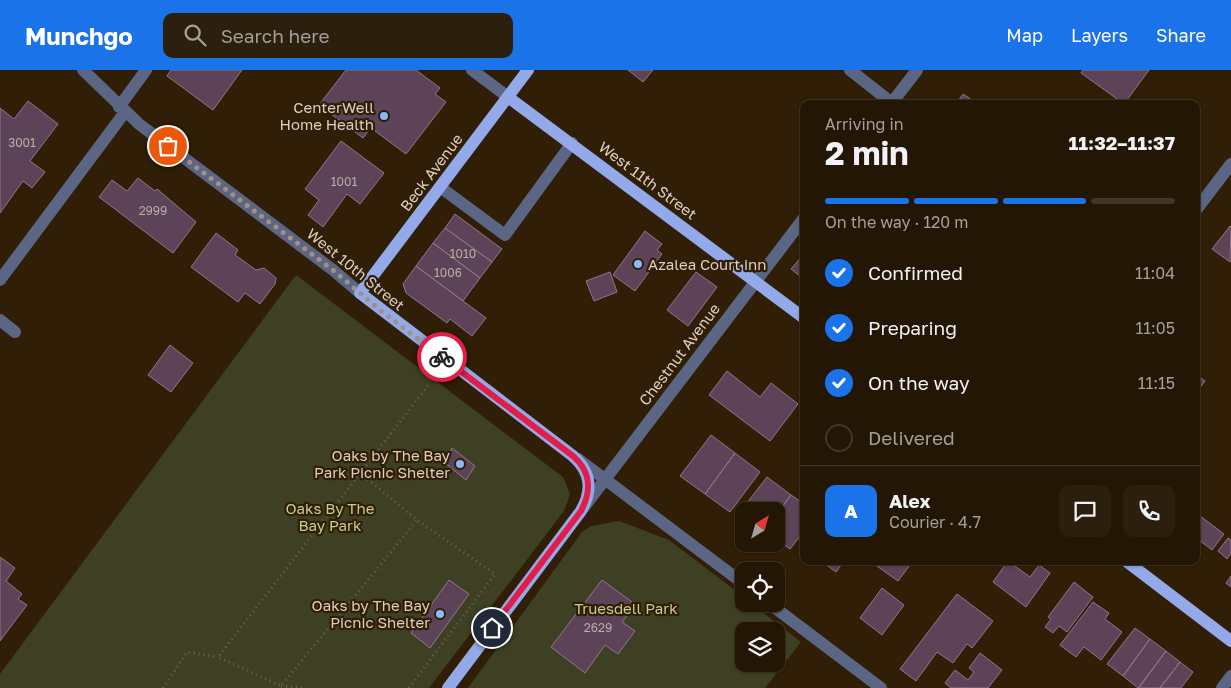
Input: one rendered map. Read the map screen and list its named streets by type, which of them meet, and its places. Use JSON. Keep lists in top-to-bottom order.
{
  "streets": {
    "main road": [
      "Beck Avenue",
      "West 11th Street",
      "West 10th Street",
      "Chestnut Avenue"
    ]
  },
  "crossings": [
    ["Beck Avenue", "West 11th Street"],
    ["Beck Avenue", "West 10th Street"],
    ["West 11th Street", "Chestnut Avenue"],
    ["West 10th Street", "Chestnut Avenue"]
  ],
  "parks": ["Oaks By The Bay Park", "Truesdell Park"],
  "places": [
    "CenterWell Home Health",
    "Azalea Court inn",
    "Oaks by The Bay Park Picnic Shelter",
    "Oaks by The Bay Picnic Shelter"
  ],
  "house_numbers": [
    "3001",
    "1001",
    "2999",
    "1010",
    "1006",
    "2629"
  ],
  "north": "top right",
  "page": {
    "header": "Munchgo",
    "search": "Search here",
    "nav": ["Map", "Layers", "Share"],
    "heading": ["2 min", "Arriving in", "11:32–11:37"],
    "panel": ["Alex", "Courier · 4.7"],
    "bar": "On the way · 120 m",
    "list": [
      ["Confirmed", "11:04"],
      ["Preparing", "11:05"],
      ["On the way", "11:15"],
      "Delivered"
    ],
    "round": "A"
  }
}
